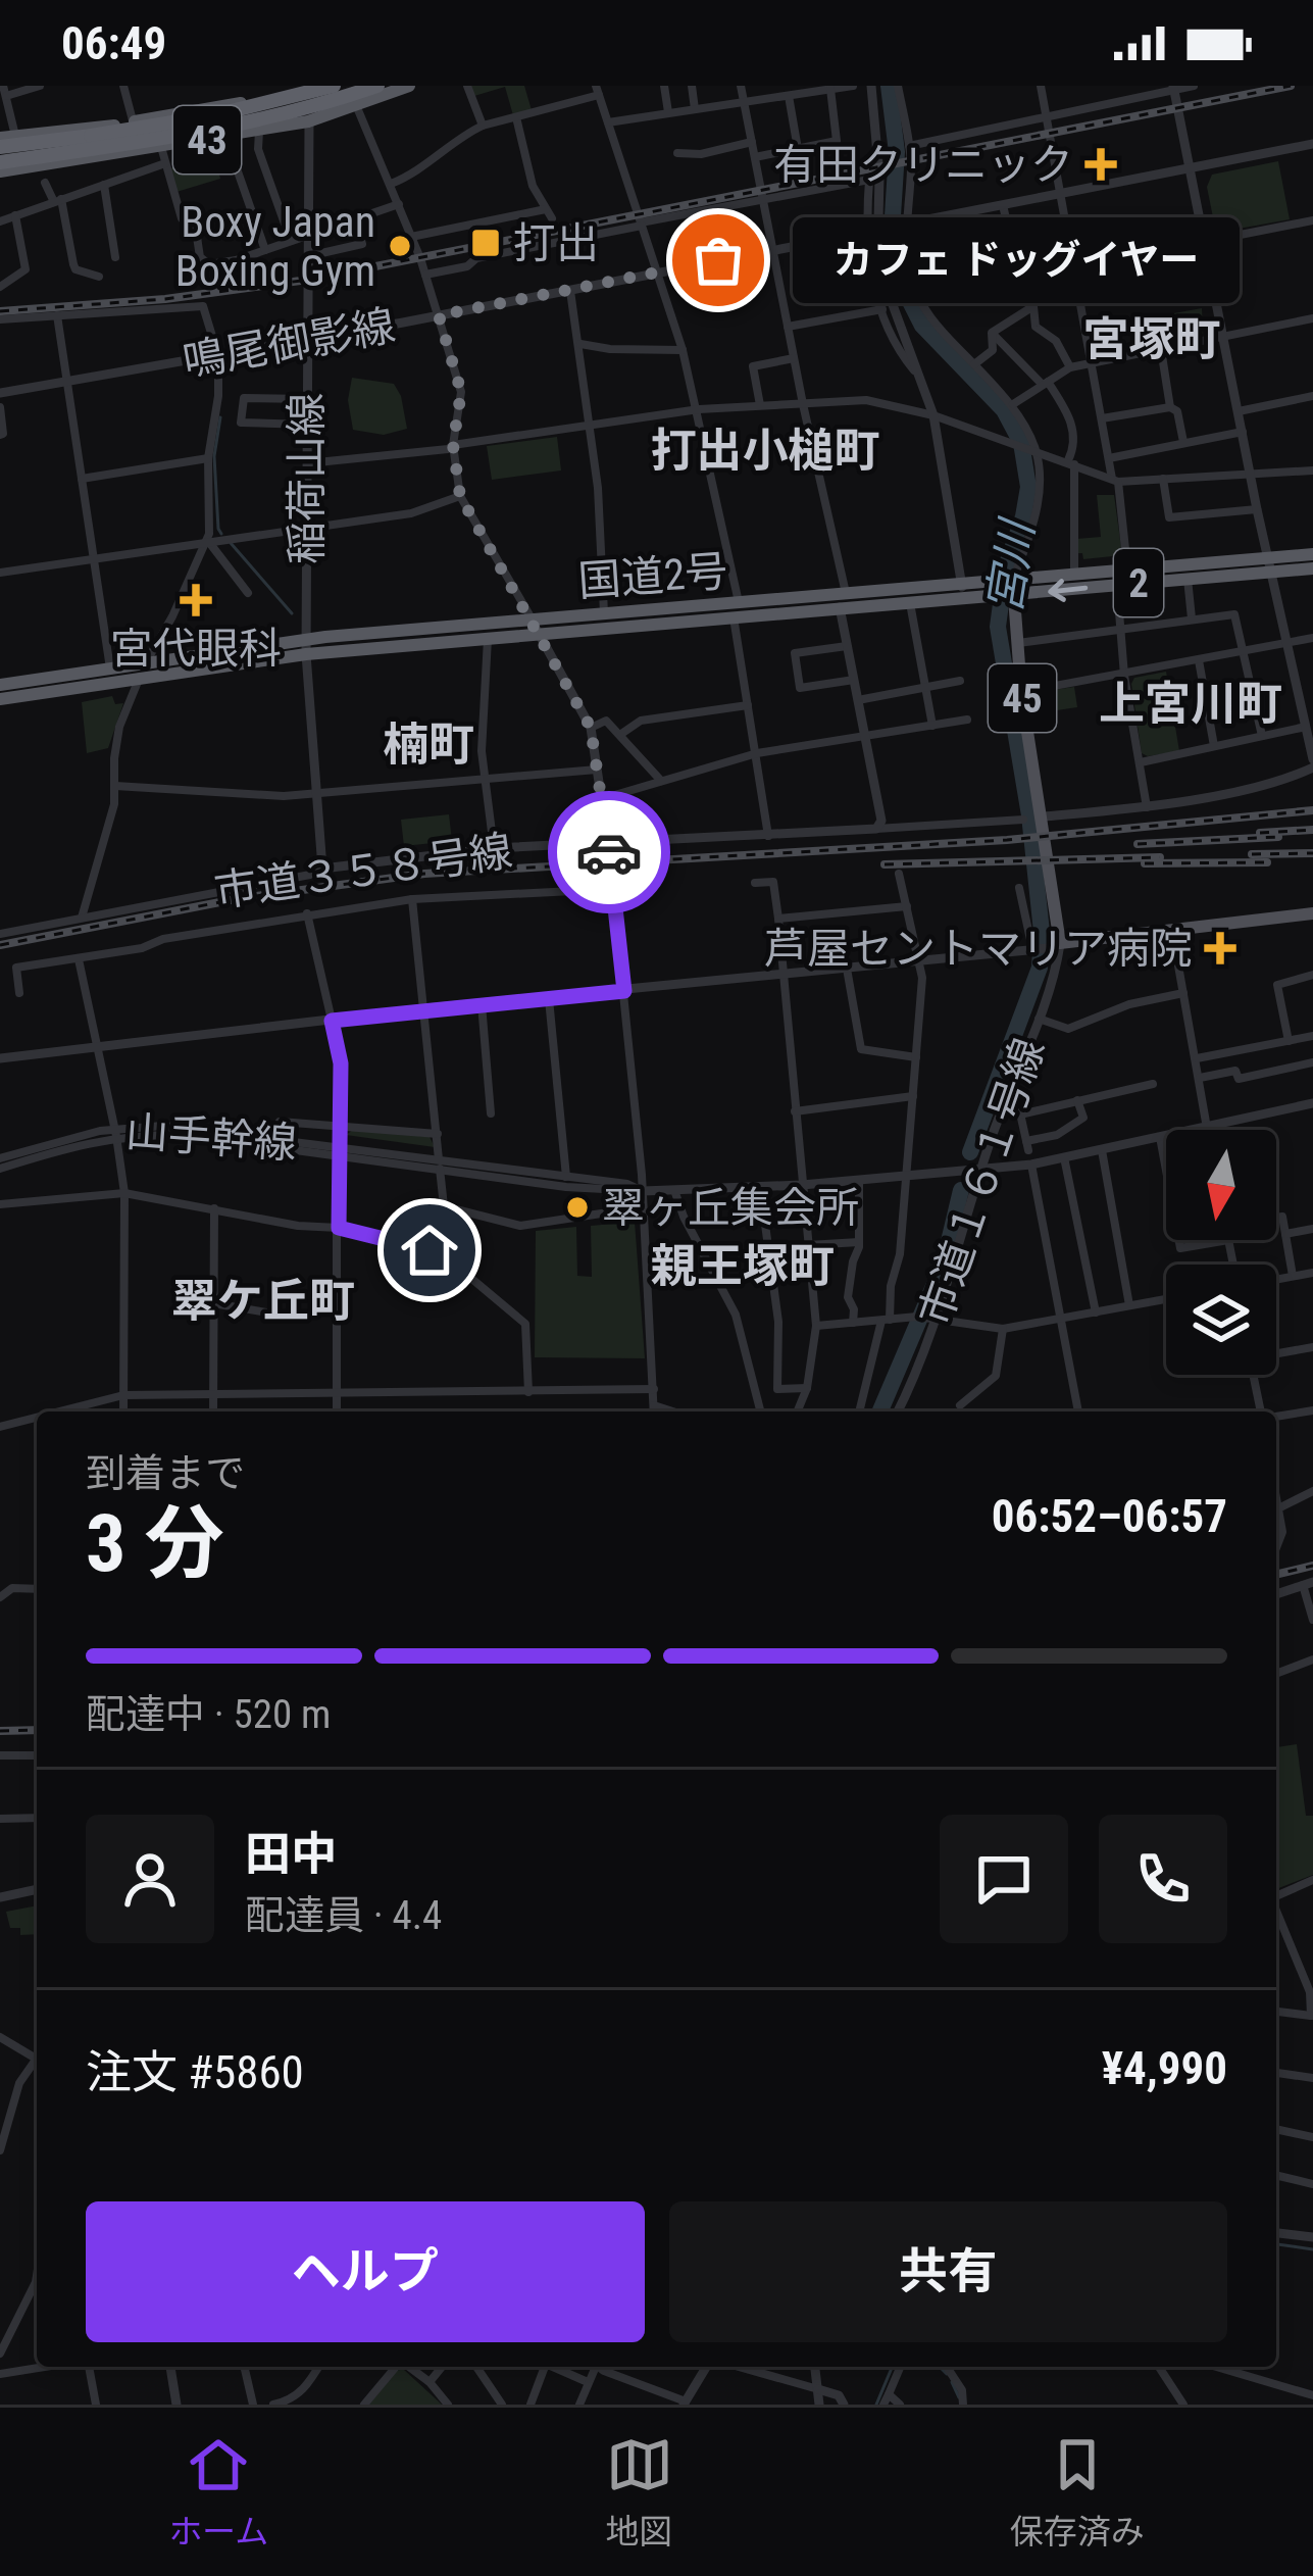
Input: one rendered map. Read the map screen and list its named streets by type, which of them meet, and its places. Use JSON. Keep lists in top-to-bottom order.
{
  "streets": {
    "highway": ["43", "国道2号", "2"],
    "main road": ["45"],
    "street": [
      "鳴尾御影線",
      "稲荷山線",
      "市道３５８号線",
      "山手幹線",
      "市道１６１号線"
    ]
  },
  "crossings": [
    ["43", "稲荷山線"],
    ["鳴尾御影線", "稲荷山線"],
    ["稲荷山線", "国道2号"],
    ["稲荷山線", "市道３５８号線"],
    ["国道2号", "45"],
    ["45", "市道１６１号線"],
    ["山手幹線", "市道１６１号線"]
  ],
  "districts": [
    "宮塚町",
    "打出小槌町",
    "上宮川町",
    "楠町",
    "親王塚町",
    "翠ケ丘町"
  ],
  "water": ["宮川"],
  "places": {
    "health": ["有田クリニック", "宮代眼科", "芦屋セントマリア病院"],
    "transit": ["打出"],
    "other": ["Boxy Japan Boxing Gym", "カフェ ドッグイヤー", "翠ヶ丘集会所"]
  },
  "north": "bottom",
  "page": {
    "status": "06:49",
    "bubble": "カフェ ドッグイヤー",
    "heading": ["3 分", "到着まで", "06:52–06:57"],
    "panel": [
      "田中",
      "配達員 · 4.4",
      "注文 #5860",
      "¥4,990"
    ],
    "bar": "配達中 · 520 m",
    "buttons": ["ヘルプ", "共有"],
    "tabs": ["ホーム", "地図", "保存済み"]
  }
}
